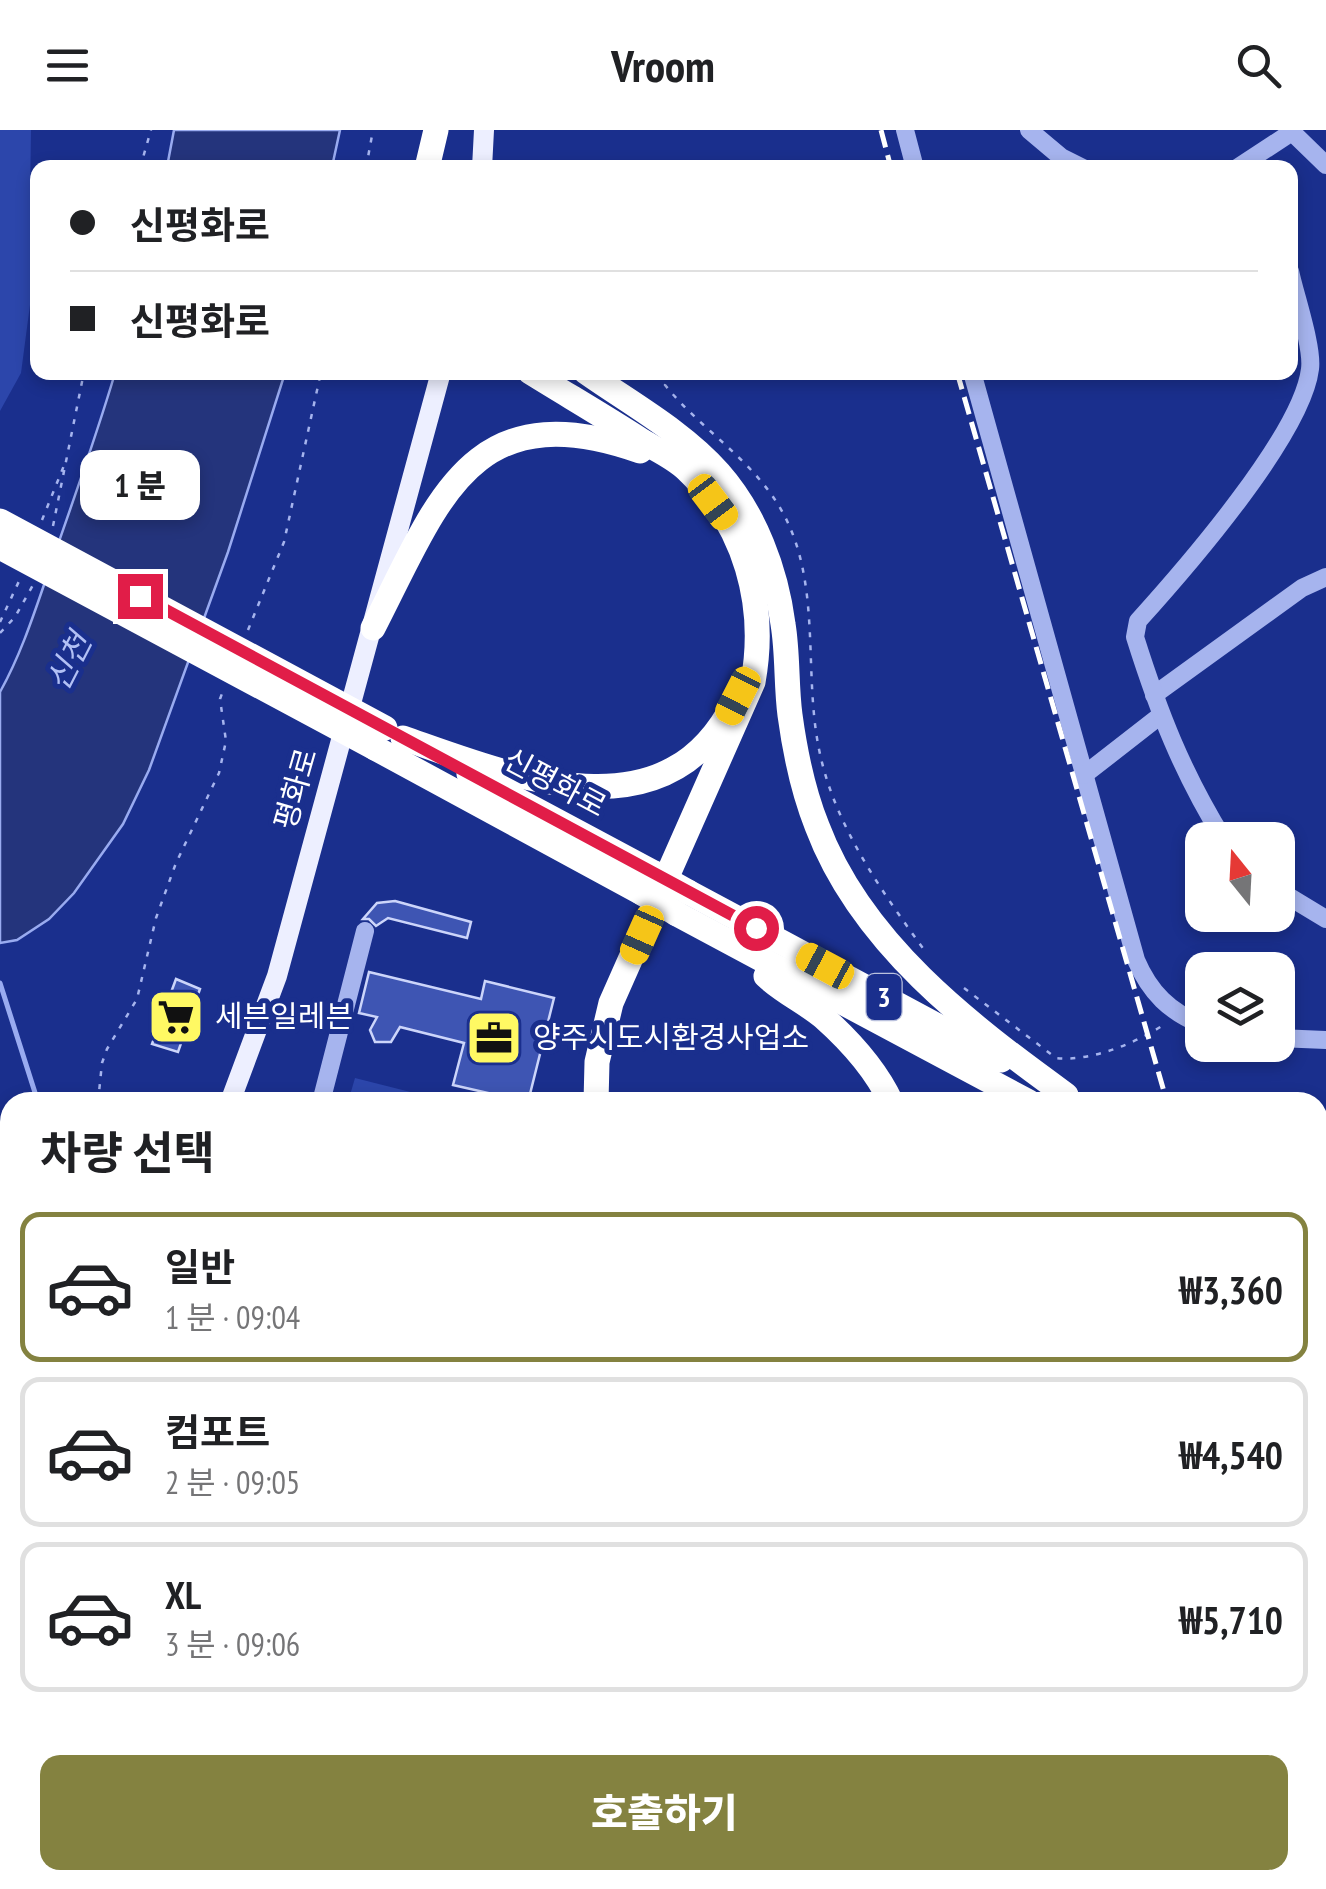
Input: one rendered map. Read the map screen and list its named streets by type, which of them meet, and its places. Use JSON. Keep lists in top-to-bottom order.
{
  "streets": {
    "highway": ["신평화로", "3"],
    "main road": ["평화로"]
  },
  "water": ["신천"],
  "places": {
    "supermarket": ["세븐일레븐"],
    "office": ["양주시도시환경사업소"]
  },
  "north": "top",
  "page": {
    "header": "Vroom",
    "banner": ["신평화로", "신평화로"],
    "bubble": "1 분",
    "heading": "차량 선택",
    "list": [
      {
        "name": "일반",
        "note": "1 분 · 09:04",
        "value": "₩3,360"
      },
      {
        "name": "컴포트",
        "note": "2 분 · 09:05",
        "value": "₩4,540"
      },
      {
        "name": "XL",
        "note": "3 분 · 09:06",
        "value": "₩5,710"
      }
    ],
    "buttons": "호출하기"
  }
}
